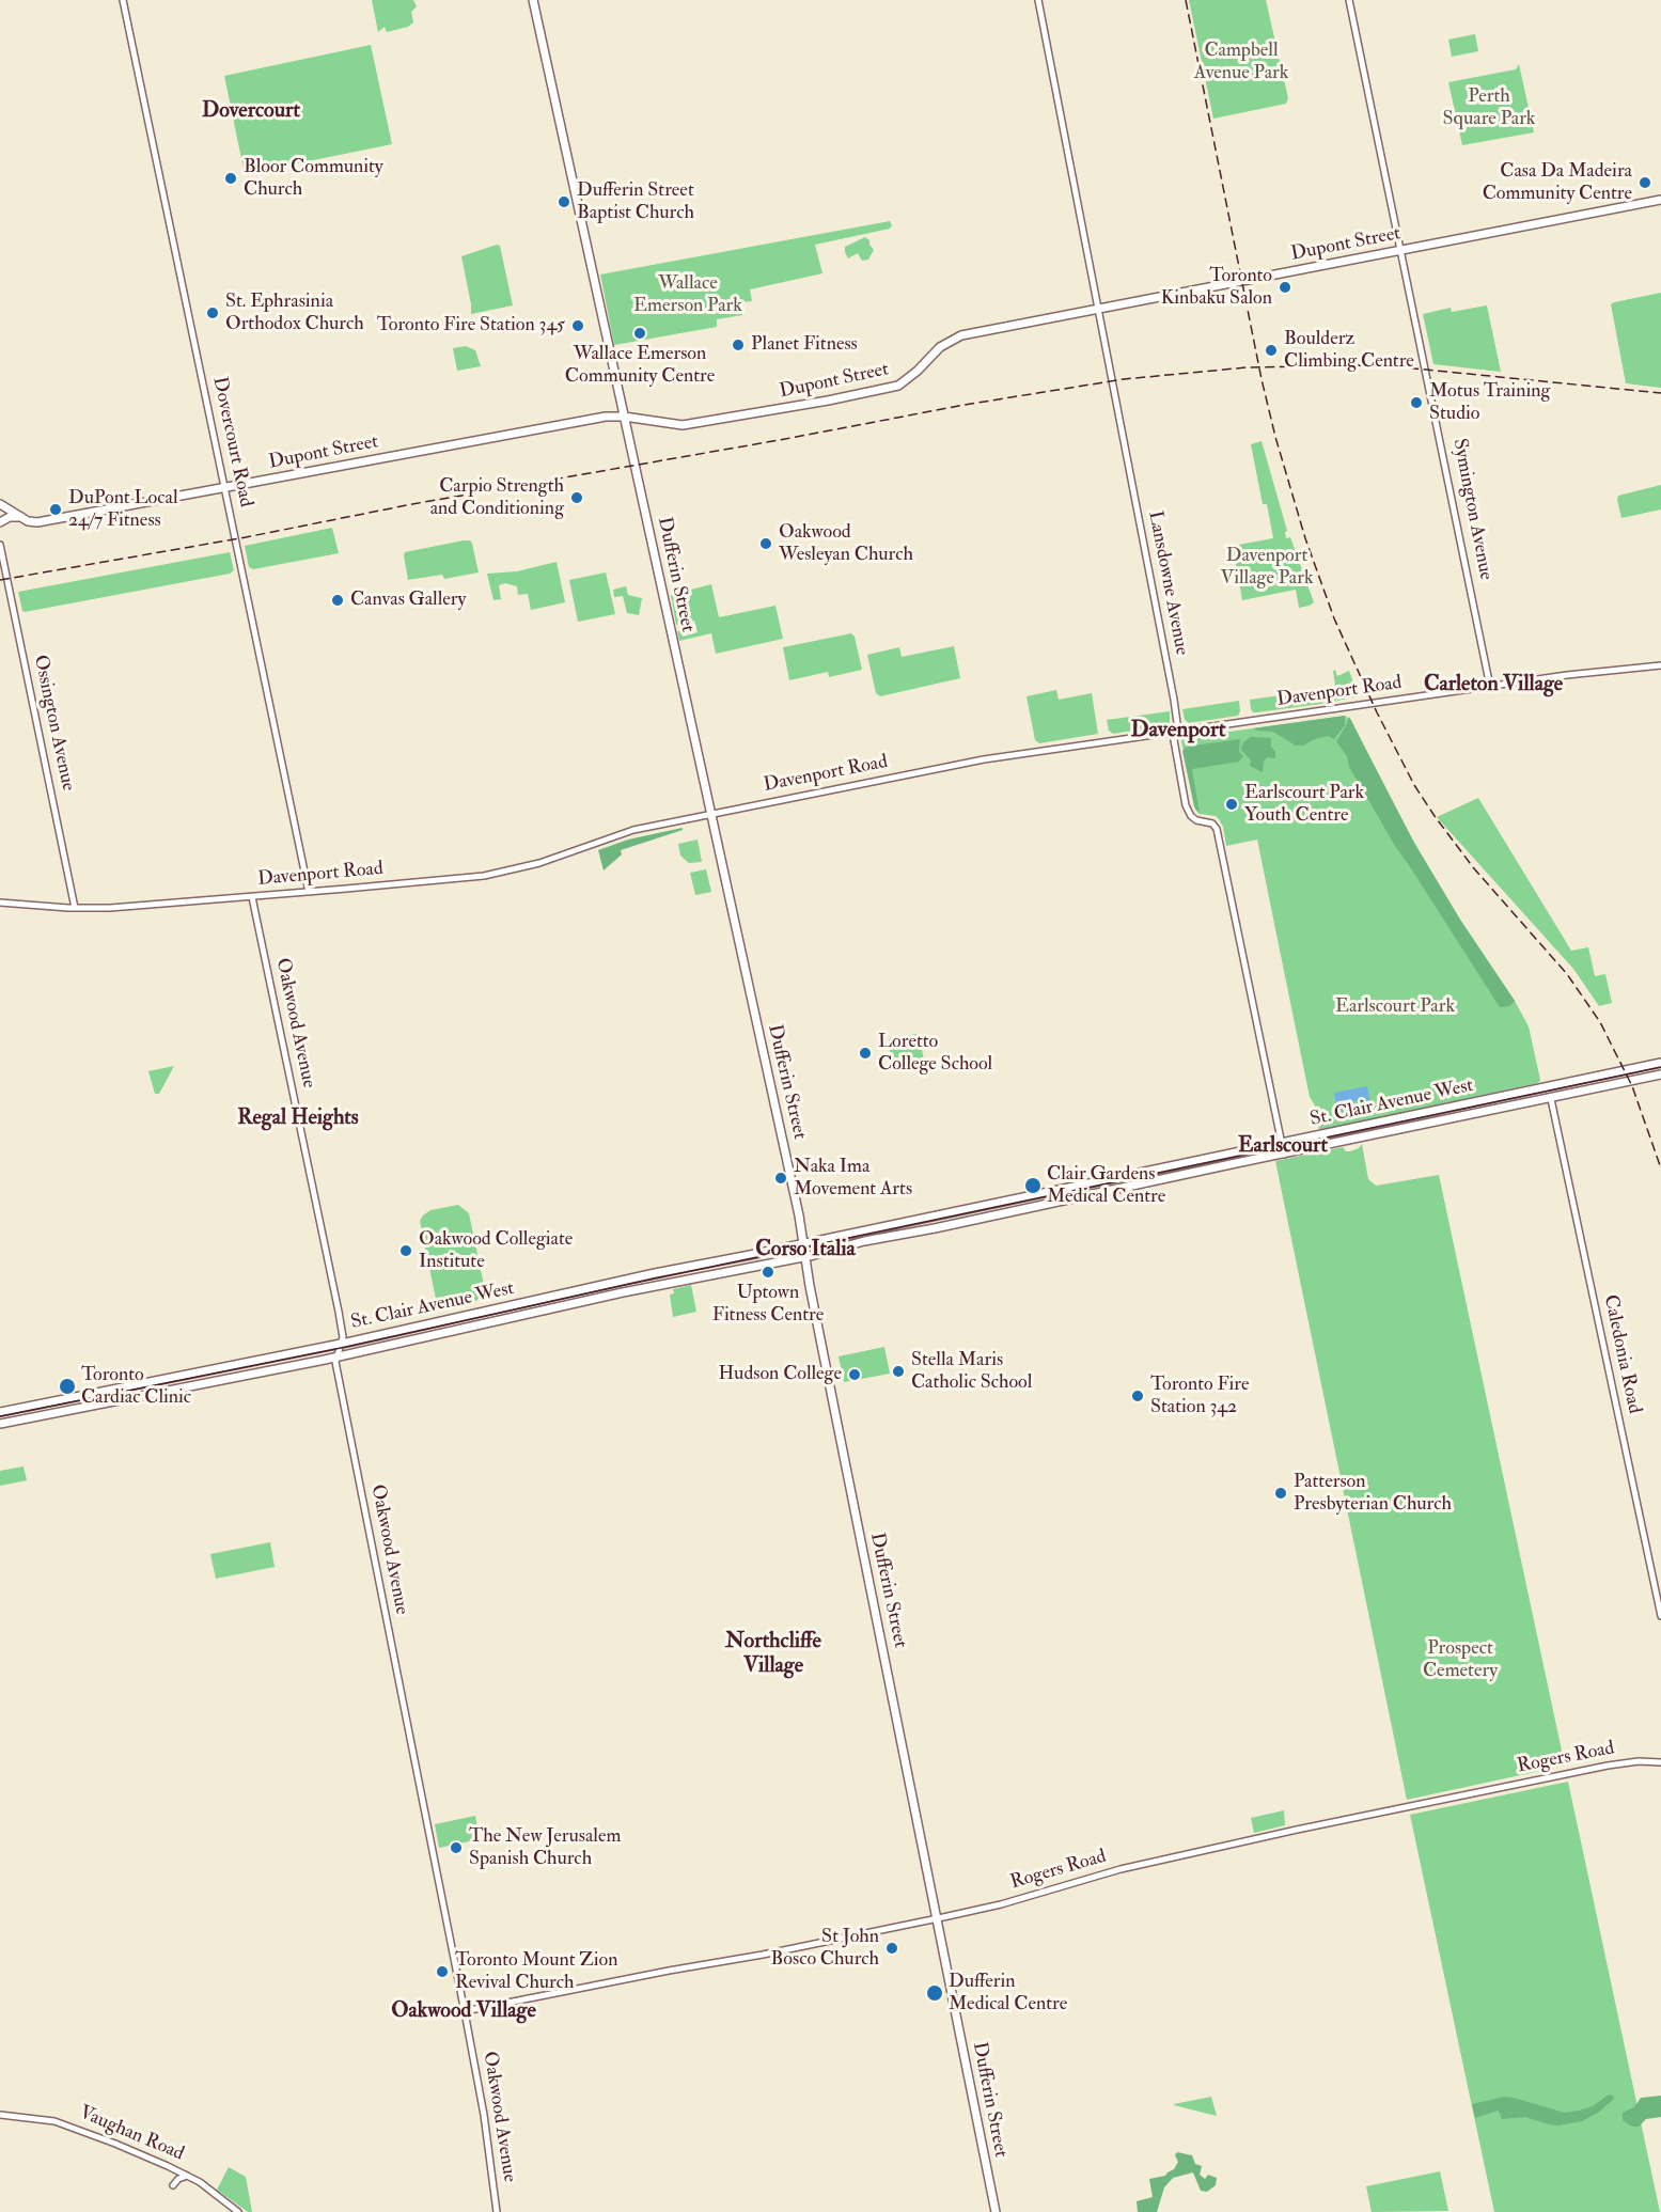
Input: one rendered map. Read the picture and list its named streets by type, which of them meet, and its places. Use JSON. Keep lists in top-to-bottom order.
{
  "streets": {
    "main road": ["Dupont Street", "Dufferin Street", "St. Clair Avenue West"],
    "street": [
      "Dovercourt Road",
      "Symington Avenue",
      "Lansdowne Avenue",
      "Davenport Road",
      "Ossington Avenue",
      "Oakwood Avenue",
      "Caledonia Road",
      "Rogers Road",
      "Vaughan Road"
    ]
  },
  "crossings": [
    ["Dupont Street", "Dovercourt Road"],
    ["Dupont Street", "Symington Avenue"],
    ["Dupont Street", "Dufferin Street"],
    ["Dupont Street", "Lansdowne Avenue"],
    ["Dovercourt Road", "Davenport Road"],
    ["Symington Avenue", "Davenport Road"],
    ["Dufferin Street", "Davenport Road"],
    ["Dufferin Street", "St. Clair Avenue West"],
    ["Dufferin Street", "Rogers Road"],
    ["Lansdowne Avenue", "Davenport Road"],
    ["Lansdowne Avenue", "St. Clair Avenue West"],
    ["Davenport Road", "Ossington Avenue"],
    ["Davenport Road", "Oakwood Avenue"],
    ["Oakwood Avenue", "St. Clair Avenue West"],
    ["Oakwood Avenue", "Rogers Road"],
    ["St. Clair Avenue West", "Caledonia Road"]
  ],
  "districts": [
    "Dovercourt",
    "Carleton Village",
    "Davenport",
    "Regal Heights",
    "Earlscourt",
    "Corso Italia",
    "Northcliffe Village",
    "Oakwood Village"
  ],
  "parks": [
    "Campbell Avenue Park",
    "Perth Square Park",
    "Wallace Emerson Park",
    "Davenport Village Park",
    "Earlscourt Park",
    "Prospect Cemetery"
  ],
  "places": [
    "Bloor Community Church",
    "Casa Da Madeira Community Centre",
    "Dufferin Street Baptist Church",
    "Toronto Kinbaku Salon",
    "St. Ephrasinia Orthodox Church",
    "Toronto Fire Station 345",
    "Wallace Emerson Community Centre",
    "Planet Fitness",
    "Boulderz Climbing Centre",
    "Motus Training Studio",
    "Carpio Strength and Conditioning",
    "DuPont Local 24/7 Fitness",
    "Oakwood Wesleyan Church",
    "Canvas Gallery",
    "Earlscourt Park Youth Centre",
    "Loretto College School",
    "Naka Ima Movement Arts",
    "Clair Gardens Medical Centre",
    "Oakwood Collegiate Institute",
    "Uptown Fitness Centre",
    "Stella Maris Catholic School",
    "Hudson College",
    "Toronto Cardiac Clinic",
    "Toronto Fire Station 342",
    "Patterson Presbyterian Church",
    "The New Jerusalem Spanish Church",
    "St John Bosco Church",
    "Toronto Mount Zion Revival Church",
    "Dufferin Medical Centre"
  ]
}
